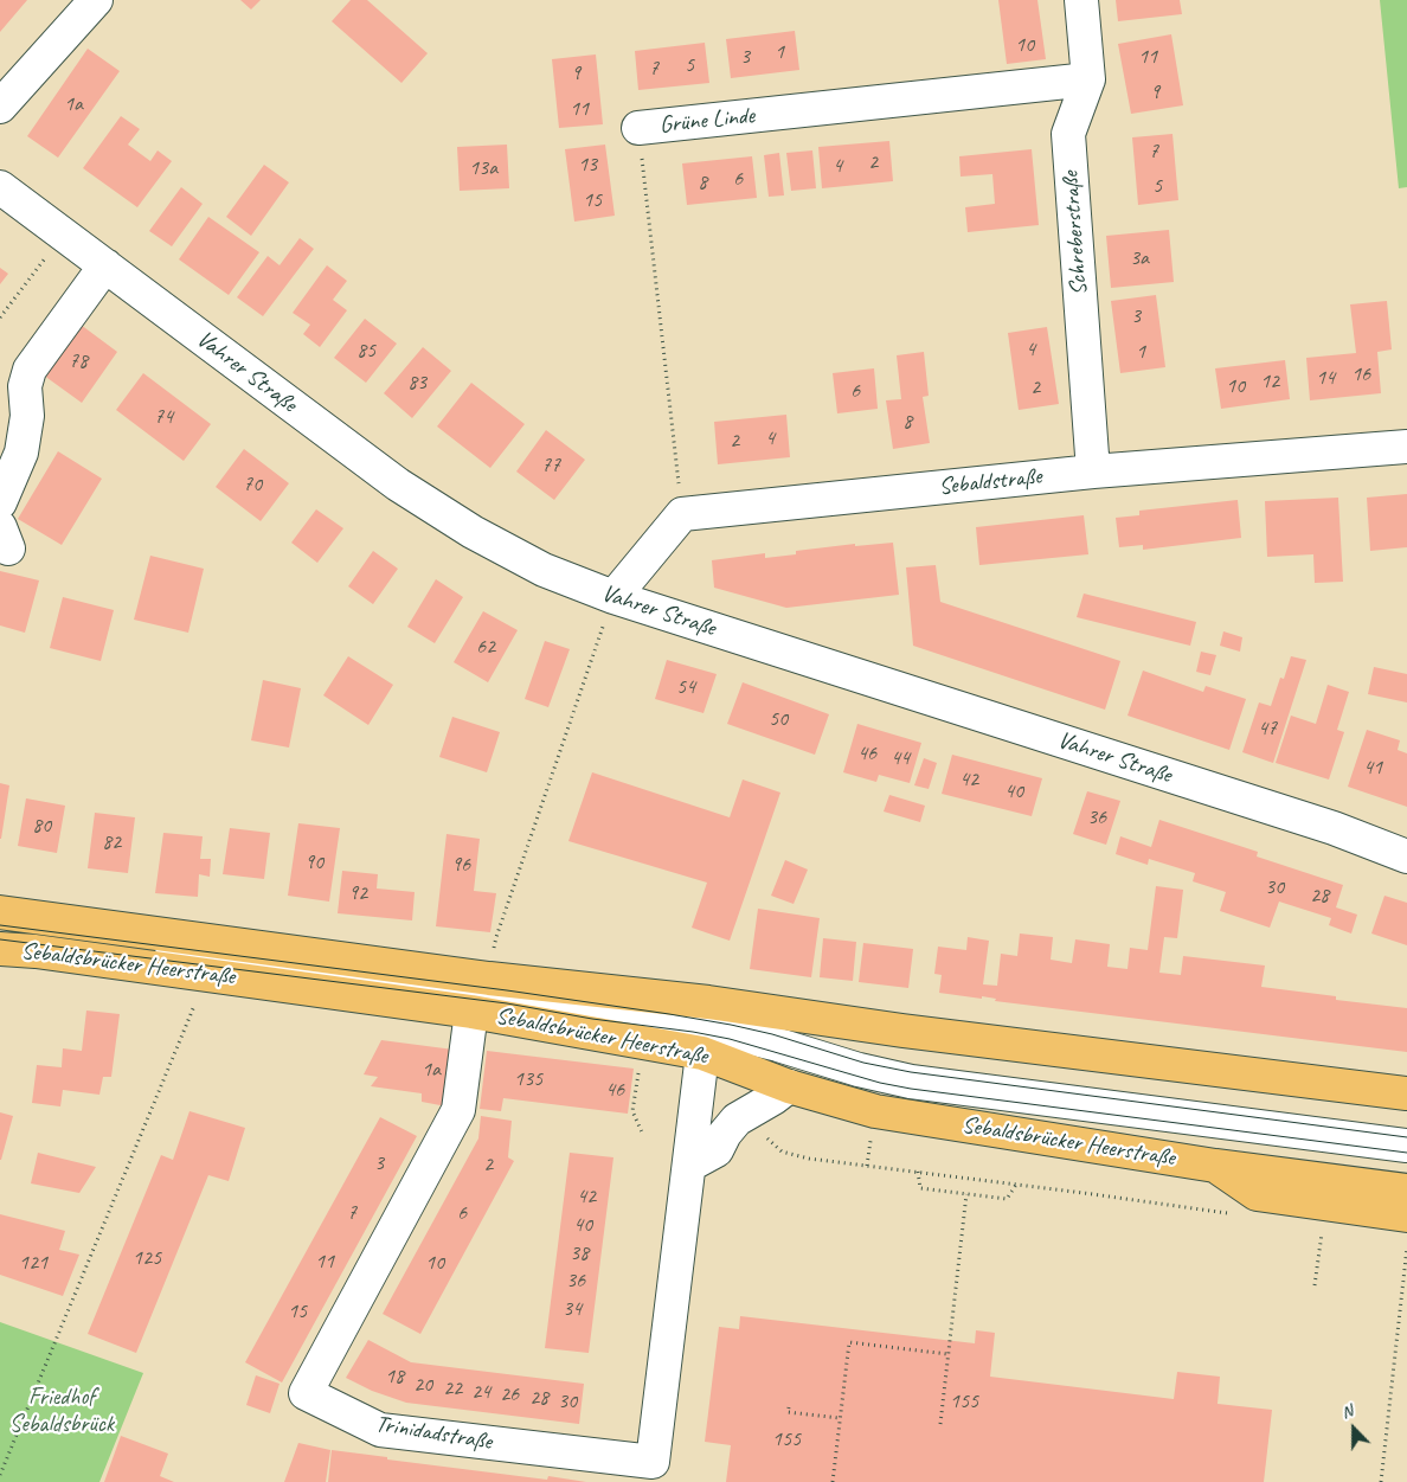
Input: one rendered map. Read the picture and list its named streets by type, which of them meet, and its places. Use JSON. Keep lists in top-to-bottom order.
{
  "streets": {
    "main road": ["Sebaldsbrücker Heerstraße"],
    "street": [
      "Grüne Linde",
      "Schreberstraße",
      "Vahrer Straße",
      "Sebaldstraße",
      "Trinidadstraße"
    ]
  },
  "crossings": [
    ["Grüne Linde", "Schreberstraße"],
    ["Grüne Linde", "Sebaldstraße"],
    ["Schreberstraße", "Sebaldstraße"],
    ["Sebaldsbrücker Heerstraße", "Trinidadstraße"]
  ],
  "parks": ["Friedhof Sebaldsbrück"],
  "house_numbers": [
    "10",
    "1",
    "3",
    "11",
    "5",
    "7",
    "9",
    "9",
    "1a",
    "11",
    "7",
    "2",
    "13",
    "4",
    "13a",
    "6",
    "8",
    "5",
    "15",
    "3a",
    "3",
    "4",
    "85",
    "1",
    "78",
    "16",
    "14",
    "12",
    "83",
    "10",
    "2",
    "6",
    "74",
    "8",
    "4",
    "2",
    "77",
    "70",
    "62",
    "54",
    "50",
    "47",
    "46",
    "44",
    "41",
    "42",
    "40",
    "36",
    "80",
    "82",
    "90",
    "96",
    "30",
    "92",
    "28",
    "1a",
    "135",
    "46",
    "3",
    "2",
    "42",
    "7",
    "6",
    "40",
    "38",
    "125",
    "11",
    "121",
    "10",
    "36",
    "34",
    "15",
    "18",
    "20",
    "22",
    "24",
    "26",
    "28",
    "30",
    "155",
    "155"
  ],
  "north": "top"
}
